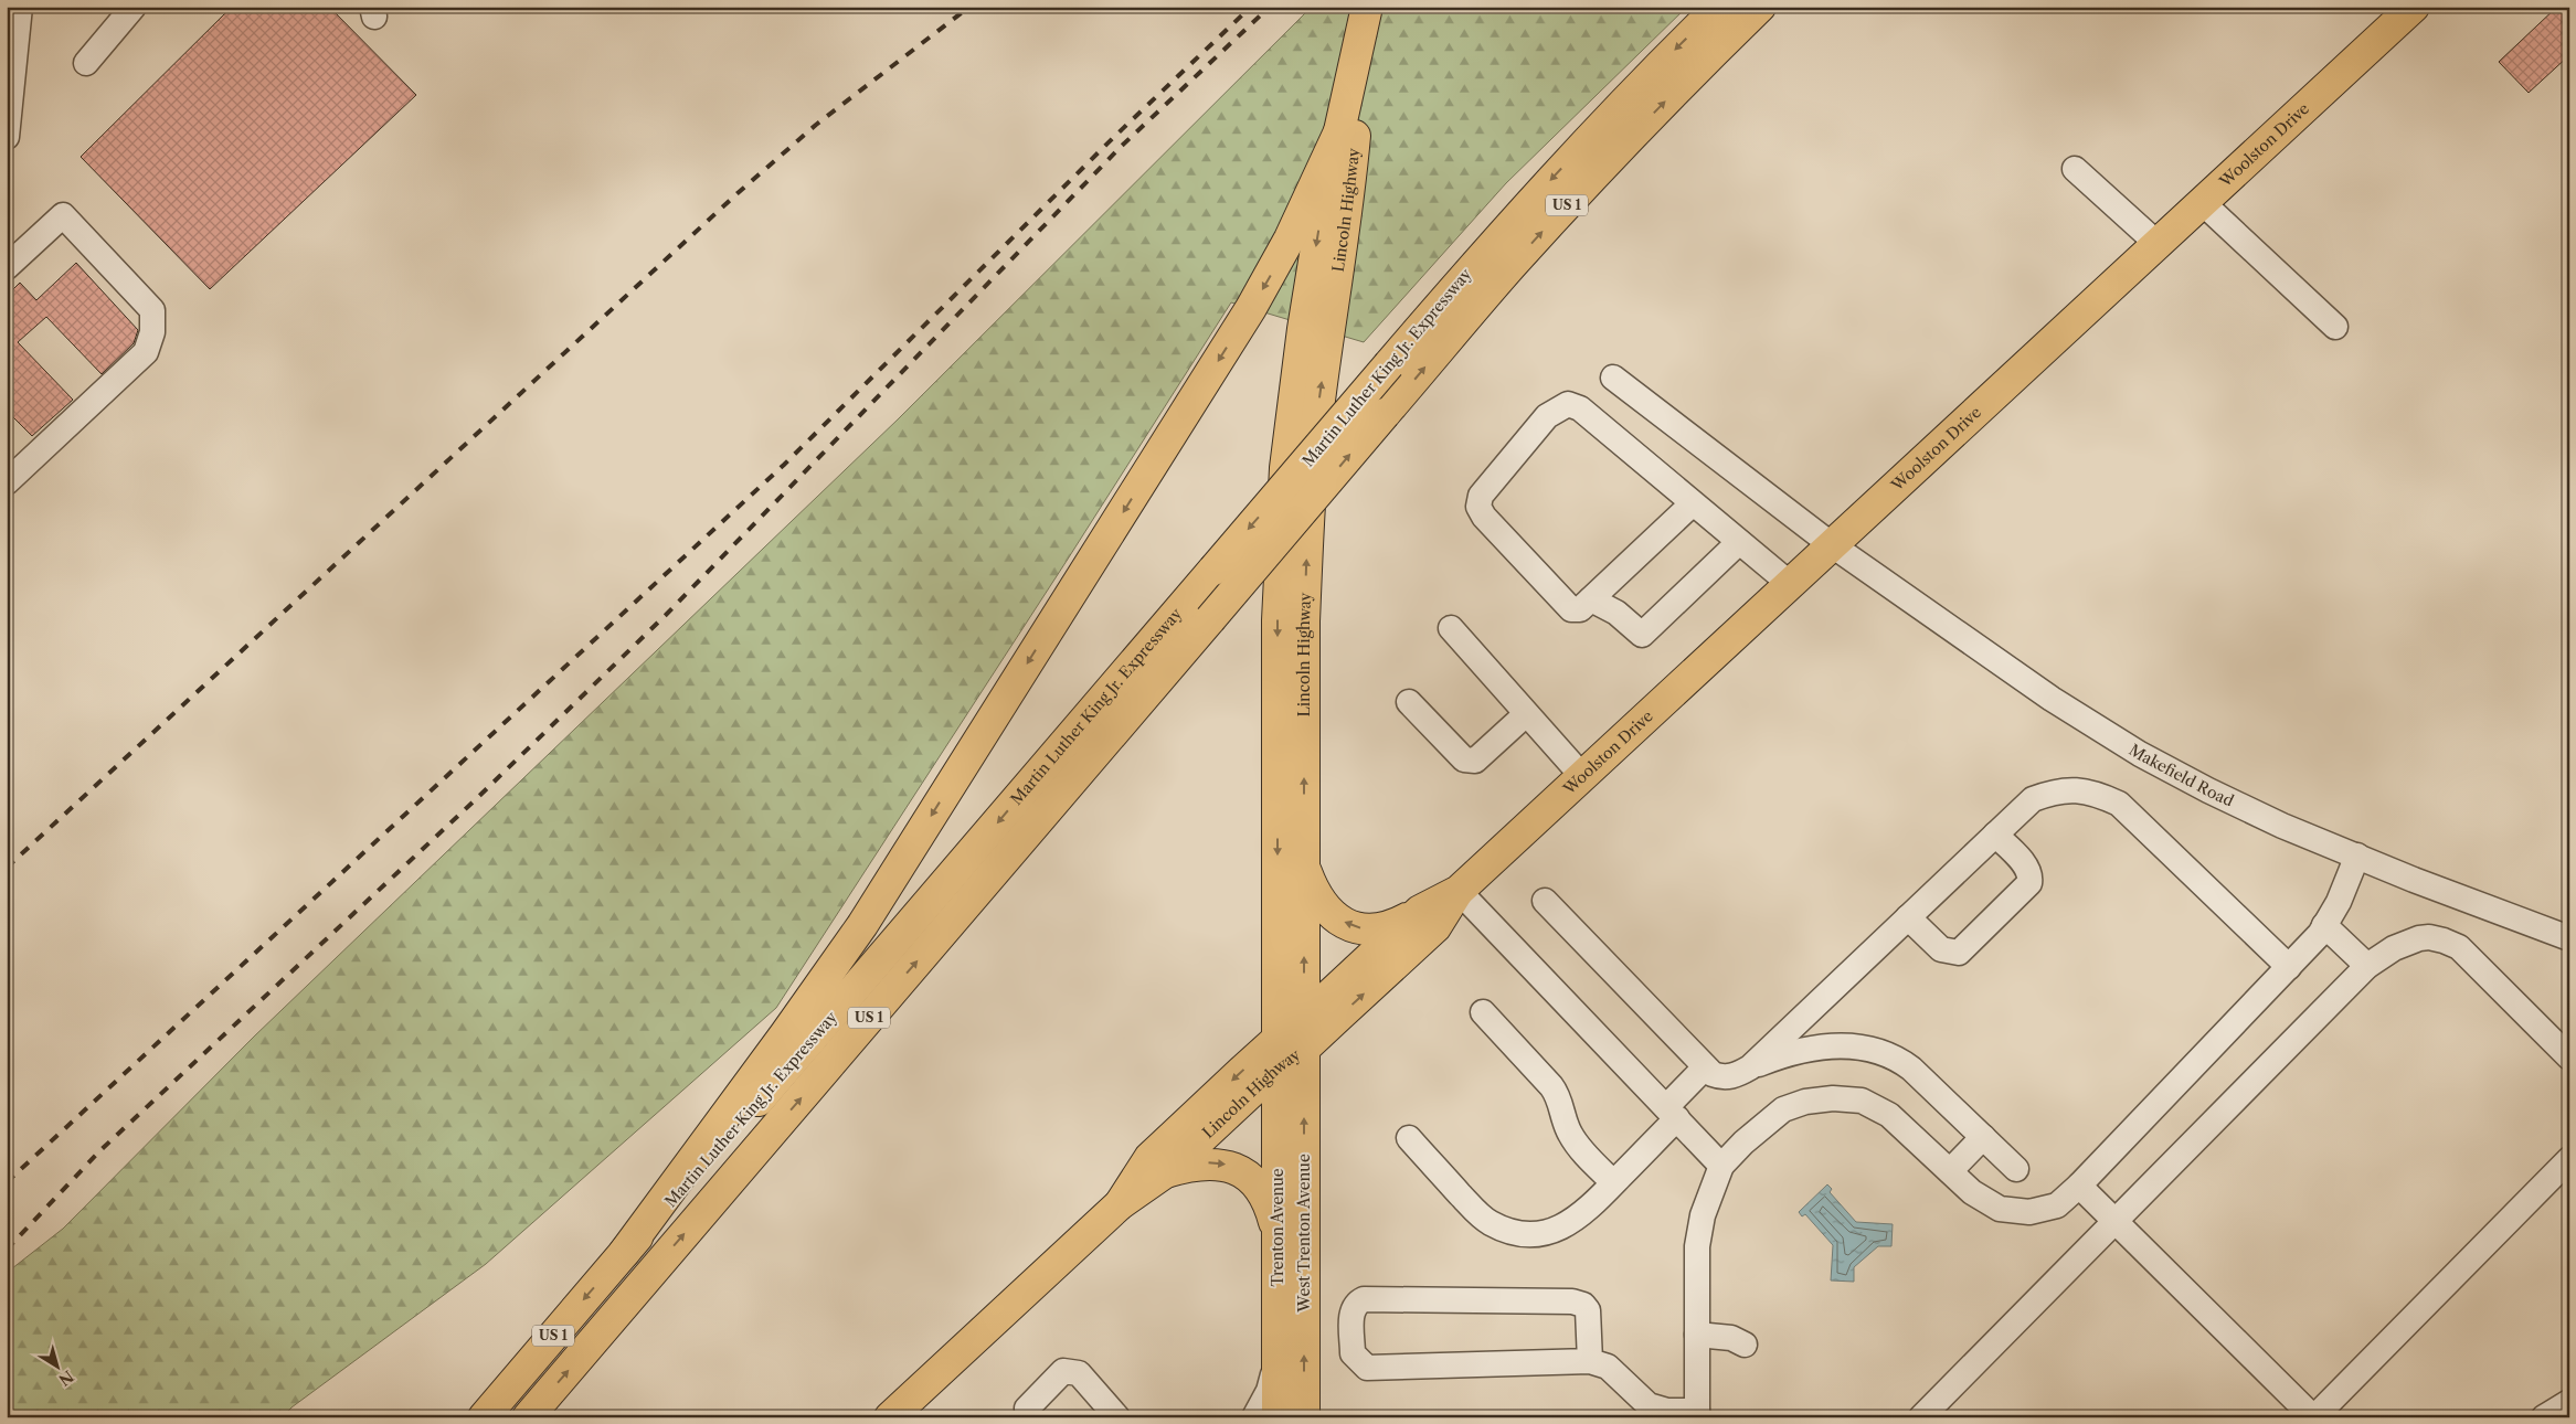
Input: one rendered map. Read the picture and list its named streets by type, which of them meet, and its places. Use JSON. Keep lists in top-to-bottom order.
{
  "streets": {
    "main road": [
      "Woolston Drive",
      "US 1",
      "Lincoln Highway",
      "Martin Luther King Jr. Expressway",
      "Trenton Avenue",
      "West Trenton Avenue"
    ],
    "street": ["Makefield Road"]
  },
  "crossings": [
    ["Woolston Drive", "Lincoln Highway"],
    ["Woolston Drive", "Makefield Road"],
    ["Woolston Drive", "Trenton Avenue"],
    ["Woolston Drive", "West Trenton Avenue"],
    ["Lincoln Highway", "Trenton Avenue"],
    ["Lincoln Highway", "West Trenton Avenue"],
    ["Trenton Avenue", "West Trenton Avenue"]
  ],
  "one_way": ["West Trenton Avenue"],
  "north": "bottom right"
}
